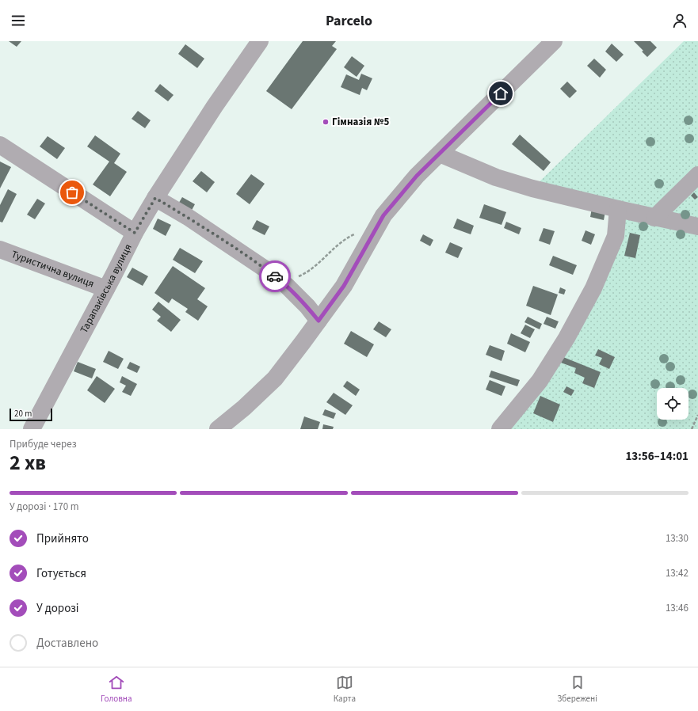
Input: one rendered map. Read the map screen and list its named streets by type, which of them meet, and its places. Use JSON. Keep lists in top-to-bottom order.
{
  "streets": {
    "street": ["Туристична вулиця", "Тарапаківська вулиця"]
  },
  "crossings": [
    ["Туристична вулиця", "Тарапаківська вулиця"]
  ],
  "places": ["Гімназія №5"],
  "scale_bar": "20 m",
  "page": {
    "header": "Parcelo",
    "scale": "20 m",
    "heading": ["2 хв", "Прибуде через", "13:56–14:01"],
    "bar": "У дорозі · 170 m",
    "list": [
      ["Прийнято", "13:30"],
      ["Готується", "13:42"],
      ["У дорозі", "13:46"],
      "Доставлено"
    ],
    "tabs": ["Головна", "Карта", "Збережені"]
  }
}
